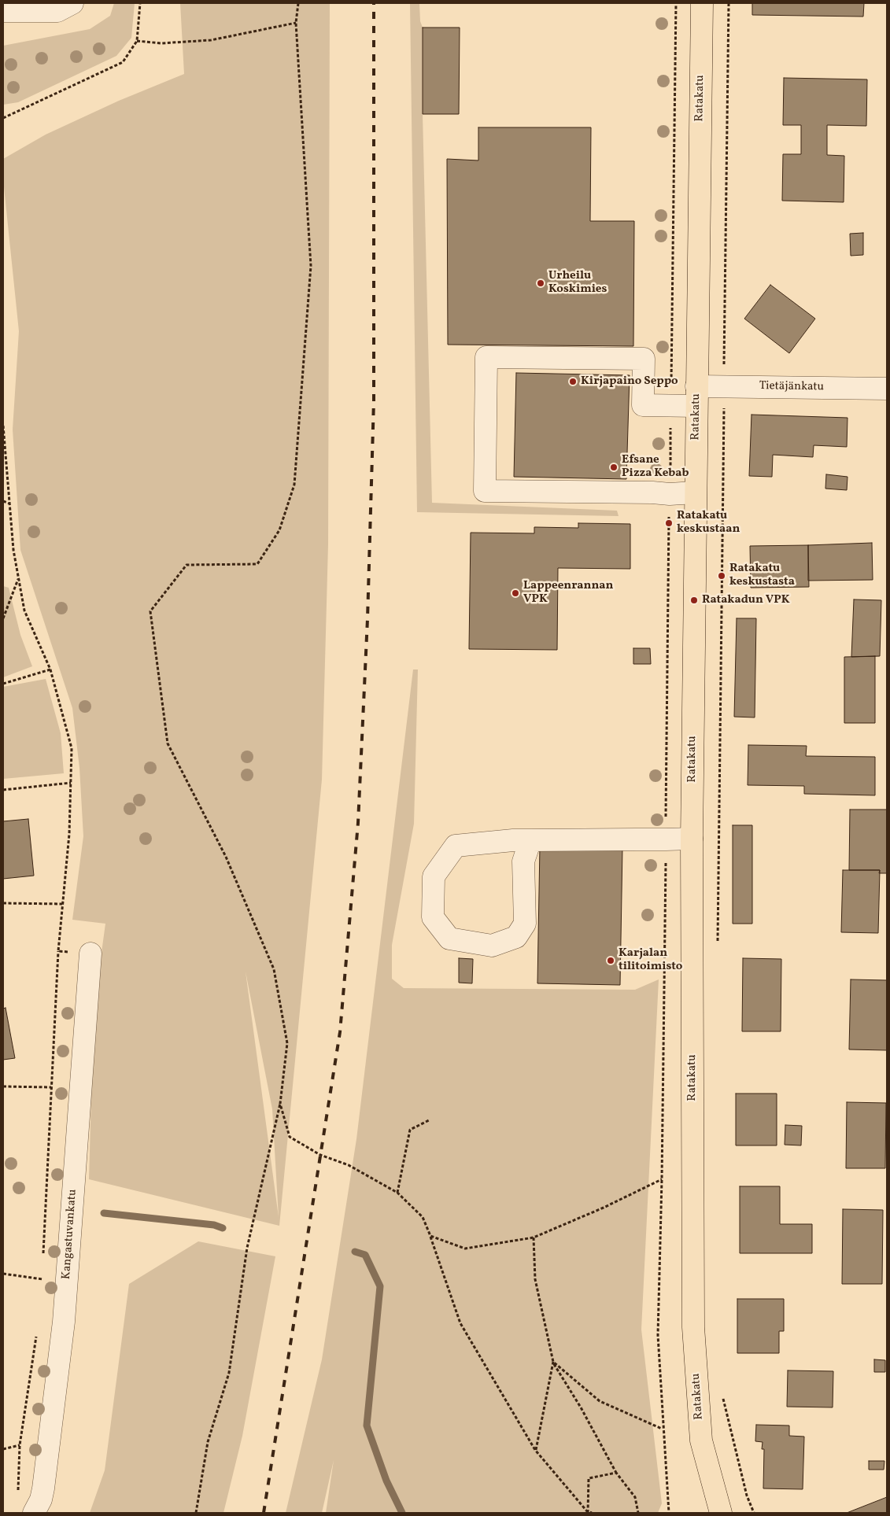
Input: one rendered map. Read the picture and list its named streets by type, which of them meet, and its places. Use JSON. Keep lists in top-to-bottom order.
{
  "streets": {
    "main road": ["Ratakatu"],
    "street": ["Tietäjänkatu", "Kangastuvankatu"]
  },
  "crossings": [
    ["Ratakatu", "Tietäjänkatu"]
  ],
  "places": [
    "Urheilu Koskimies",
    "Kirjapaino Seppo",
    "Efsane Pizza Kebab",
    "Ratakatu keskustaan",
    "Ratakatu keskustasta",
    "Lappeenrannan VPK",
    "Ratakadun VPK",
    "Karjalan tilitoimisto"
  ]
}
